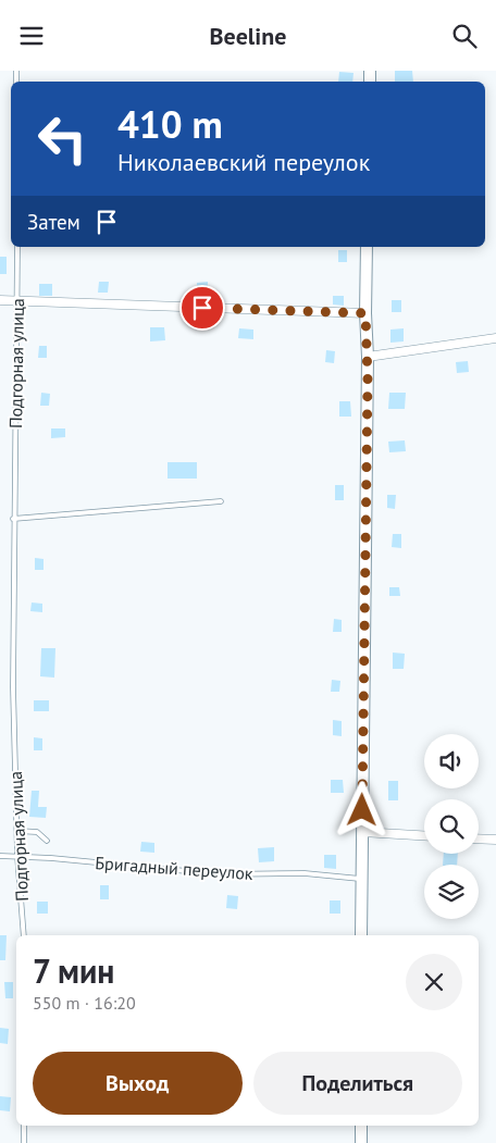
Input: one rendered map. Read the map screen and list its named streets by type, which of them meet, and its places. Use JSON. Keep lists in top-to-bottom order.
{
  "streets": {
    "lane": ["Подгорная улица", "Бригадный переулок"]
  },
  "crossings": [
    ["Подгорная улица", "Бригадный переулок"]
  ],
  "page": {
    "header": "Beeline",
    "turn": ["410 m", "Николаевский переулок"],
    "then": "Затем",
    "heading": ["7 мин", "550 m · 16:20"],
    "buttons": ["Выход", "Поделиться"]
  }
}
